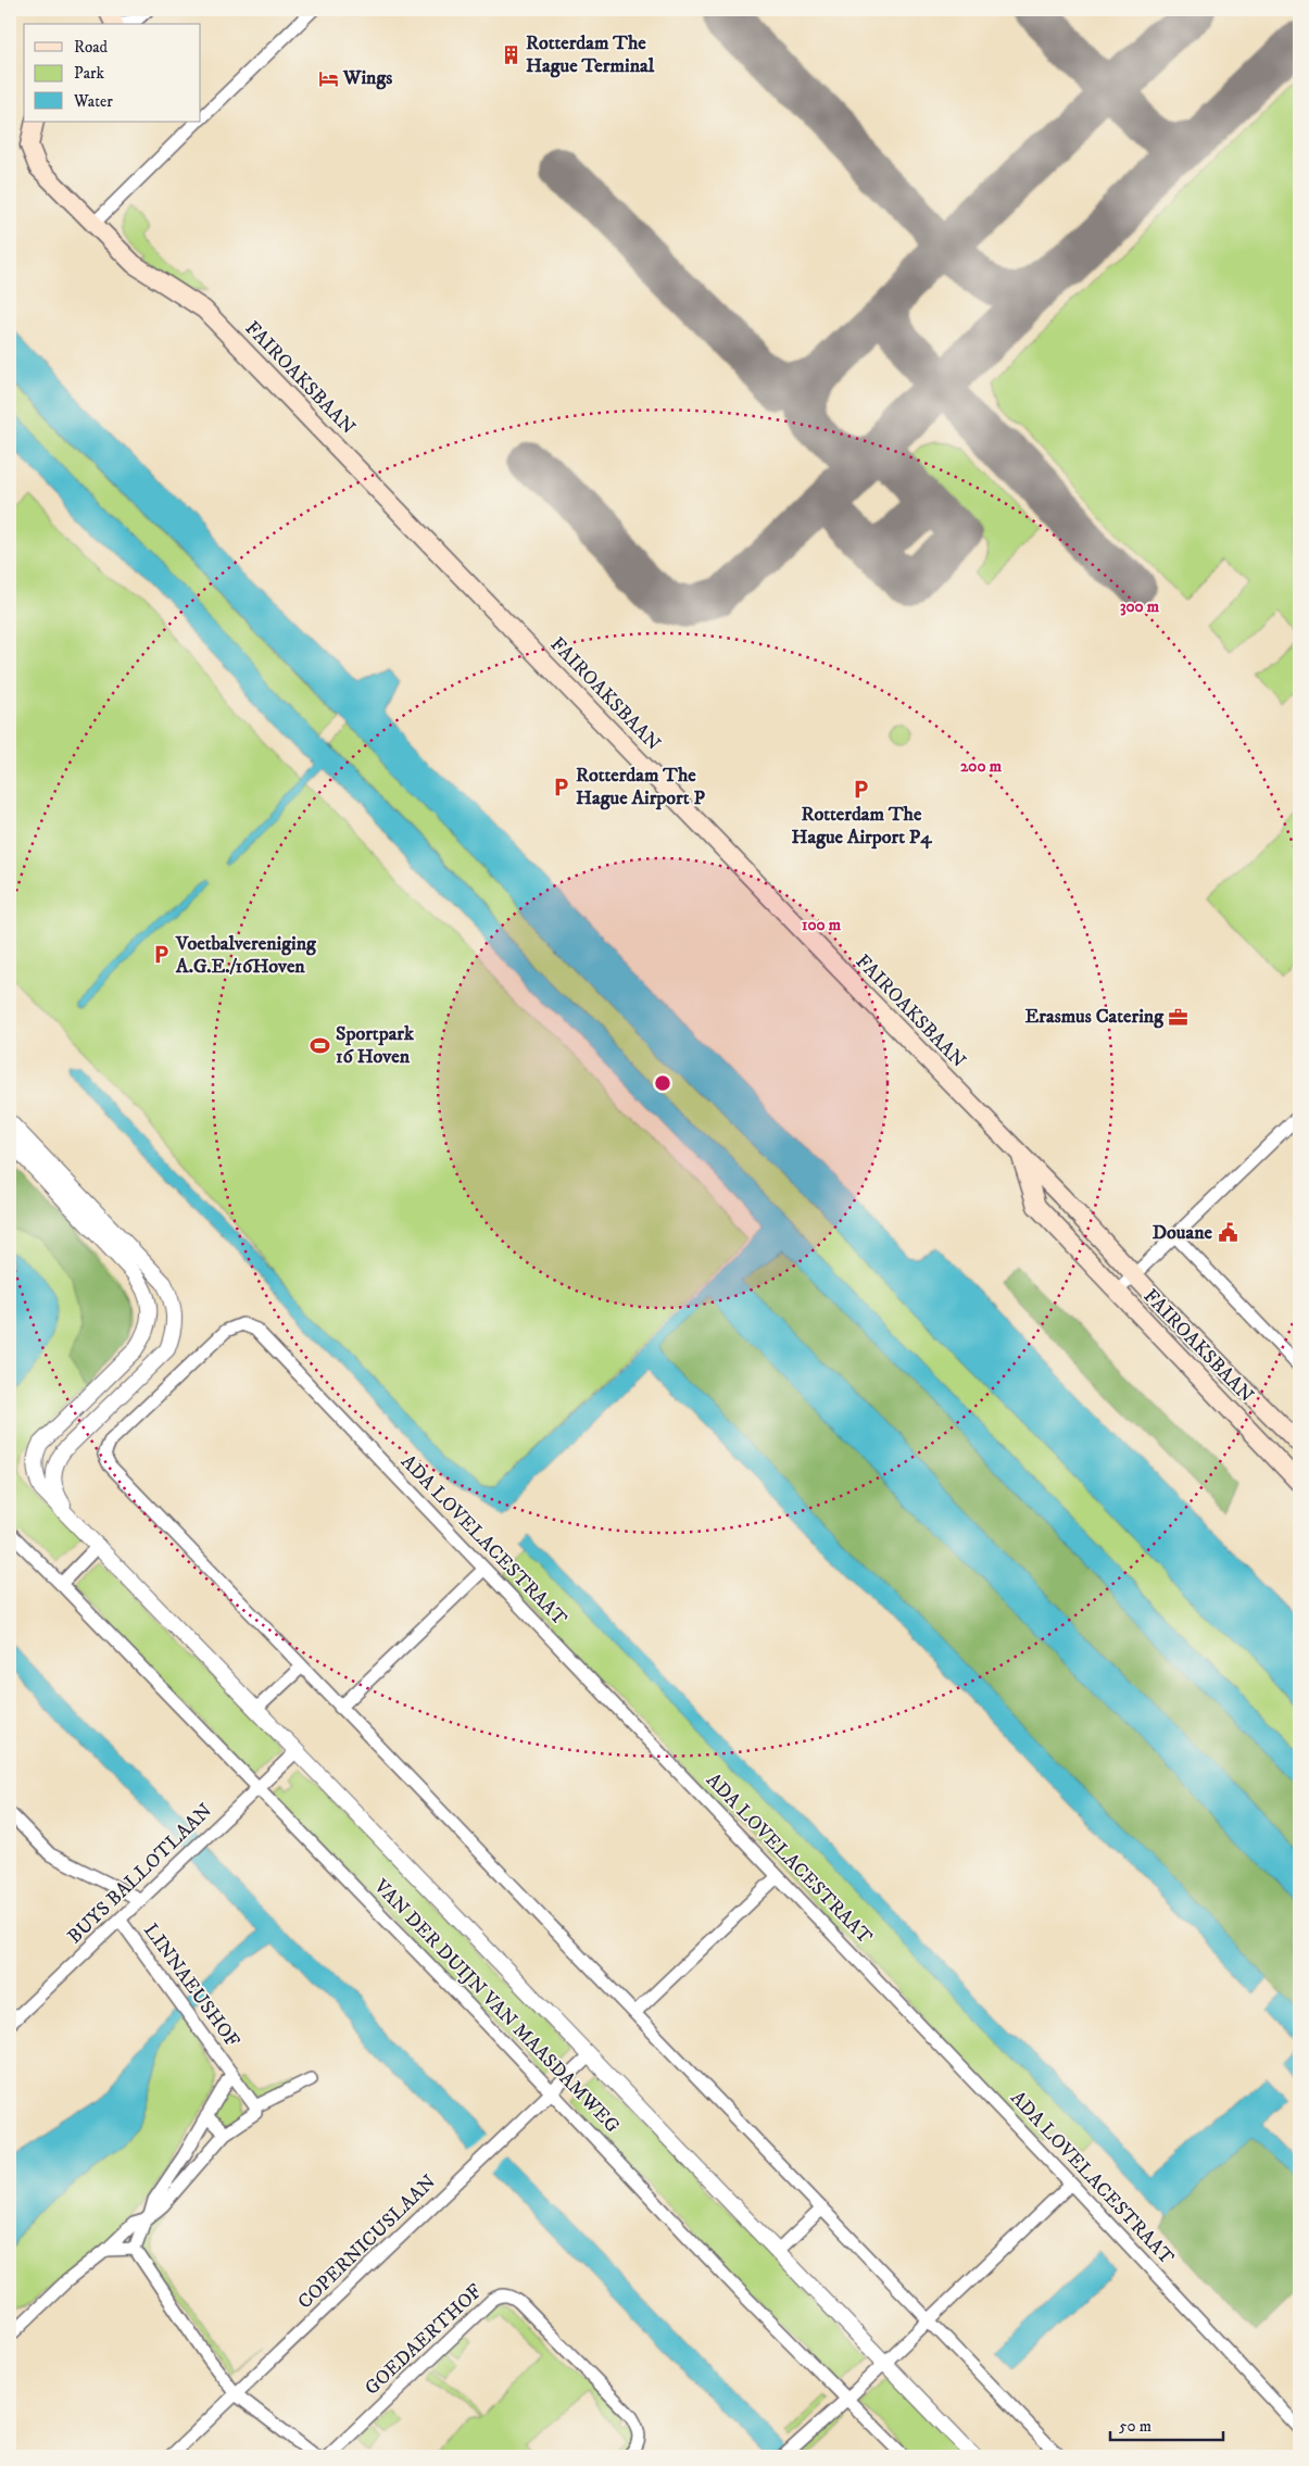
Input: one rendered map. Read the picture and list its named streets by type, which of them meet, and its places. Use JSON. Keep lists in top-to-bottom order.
{
  "streets": {
    "main road": ["FAIROAKSBAAN"],
    "street": [
      "ADA LOVELACESTRAAT",
      "BUYS BALLOTLAAN",
      "LINNAEUSHOF",
      "VAN DER DUIJN VAN MAASDAMWEG",
      "COPERNICUSLAAN",
      "GOEDAERTHOF"
    ]
  },
  "crossings": [
    ["BUYS BALLOTLAAN", "LINNAEUSHOF"],
    ["BUYS BALLOTLAAN", "VAN DER DUIJN VAN MAASDAMWEG"],
    ["VAN DER DUIJN VAN MAASDAMWEG", "COPERNICUSLAAN"]
  ],
  "places": {
    "building": ["Rotterdam The Hague Terminal"],
    "hotel": ["Wings"],
    "parking": ["Rotterdam The Hague Airport P", "Rotterdam The Hague Airport P4", "Voetbalvereniging A.G.E./16Hoven"],
    "office": ["Erasmus Catering"],
    "sports": ["Sportpark 16 Hoven"],
    "public building": ["Douane"]
  },
  "legend": ["Road", "Park", "Water"],
  "scale_bar": "50 m",
  "rings": ["300 m", "200 m", "100 m"]
}
